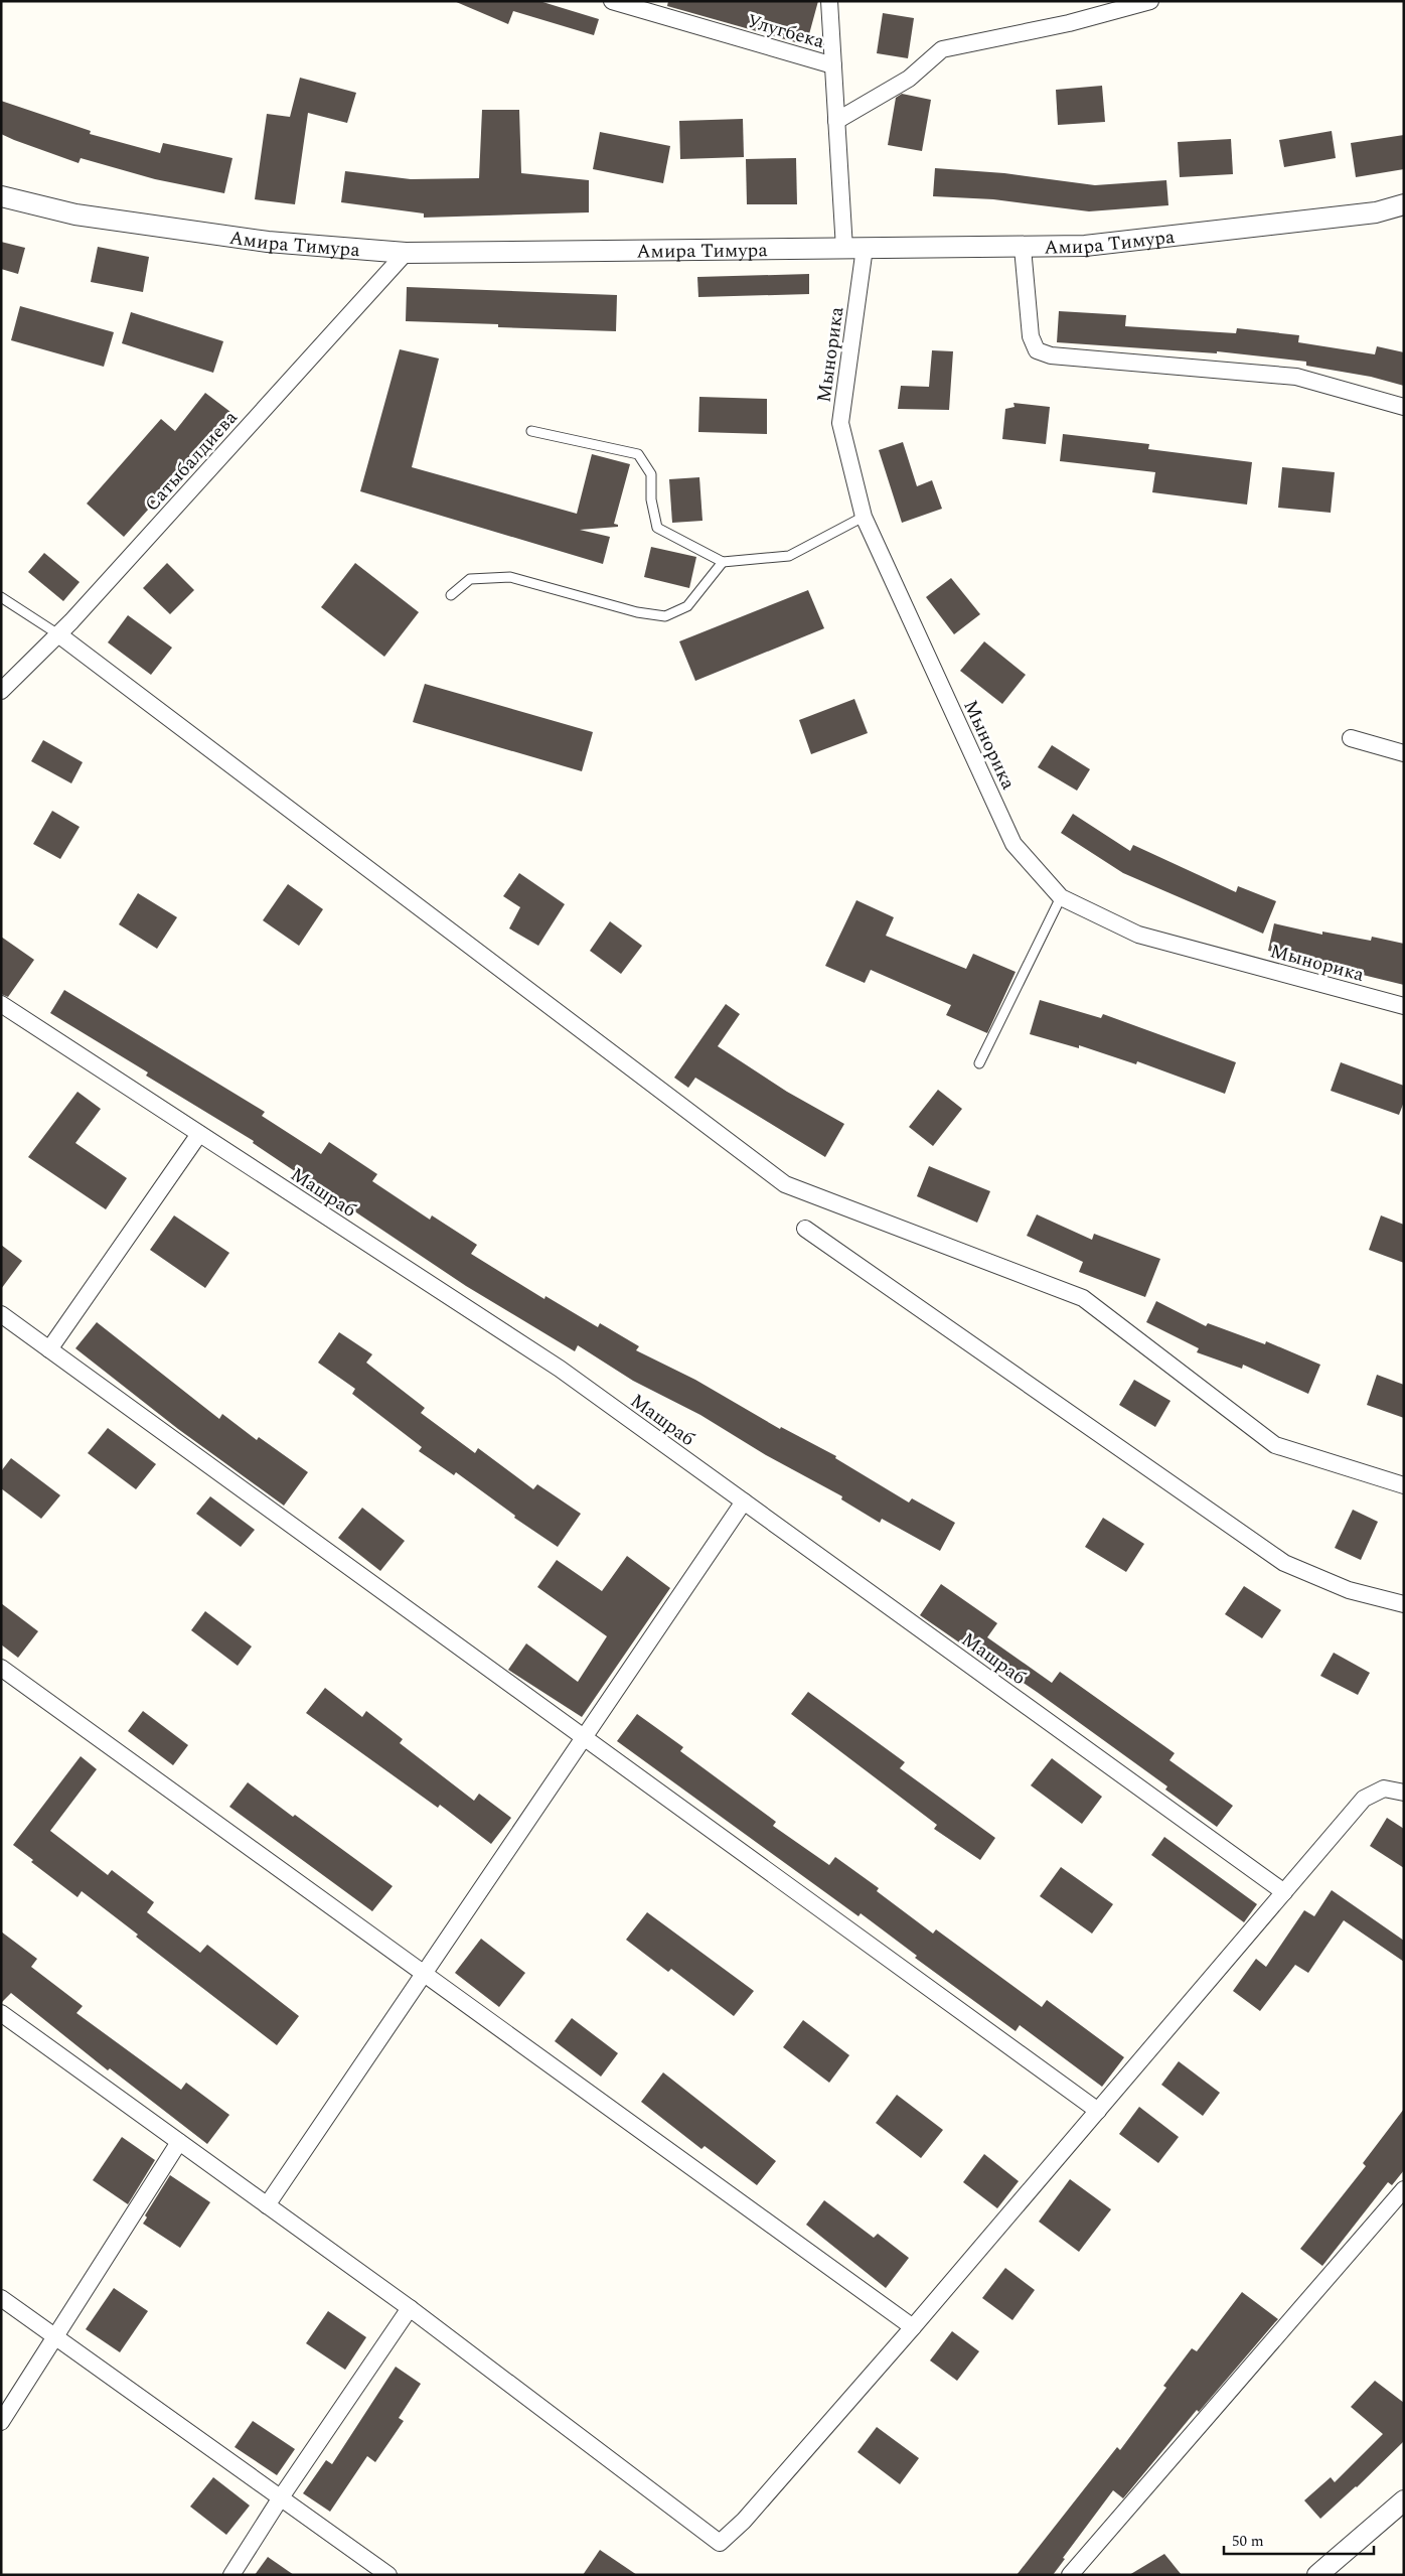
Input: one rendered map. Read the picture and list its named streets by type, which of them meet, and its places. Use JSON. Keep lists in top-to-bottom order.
{
  "streets": {
    "street": [
      "Улугбека",
      "Амира Тимура",
      "Мынорика",
      "Сатыбалдиева",
      "Машраб"
    ]
  },
  "crossings": [
    ["Улугбека", "Амира Тимура"],
    ["Амира Тимура", "Мынорика"],
    ["Амира Тимура", "Сатыбалдиева"]
  ],
  "scale_bar": "50 m"
}
